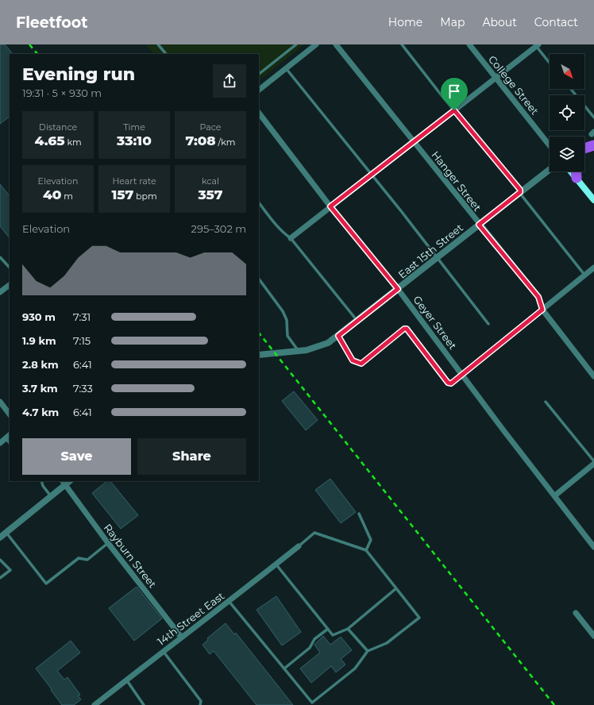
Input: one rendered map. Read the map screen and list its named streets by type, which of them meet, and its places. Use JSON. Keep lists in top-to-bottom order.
{
  "streets": {
    "street": [
      "College Street",
      "Hanger Street",
      "East 15th Street",
      "Geyer Street",
      "Rayburn Street",
      "14th Street East"
    ]
  },
  "crossings": [
    ["Hanger Street", "East 15th Street"],
    ["East 15th Street", "Geyer Street"],
    ["Rayburn Street", "14th Street East"]
  ],
  "north": "bottom right",
  "page": {
    "header": "Fleetfoot",
    "nav": [
      "Home",
      "Map",
      "About",
      "Contact"
    ],
    "heading": ["Evening run", "19:31 · 5 × 930 m"],
    "stats": [
      ["Distance", "4.65 km"],
      ["Time", "33:10"],
      ["Pace", "7:08 /km"],
      ["Elevation", "40 m"],
      ["Heart rate", "157 bpm"],
      ["kcal", "357"]
    ],
    "chart": ["Elevation", "295–302 m"],
    "list": [
      {
        "name": "930 m",
        "note": "7:31"
      },
      {
        "name": "1.9 km",
        "note": "7:15"
      },
      {
        "name": "2.8 km",
        "note": "6:41"
      },
      {
        "name": "3.7 km",
        "note": "7:33"
      },
      {
        "name": "4.7 km",
        "note": "6:41"
      }
    ],
    "buttons": ["Save", "Share"]
  }
}
